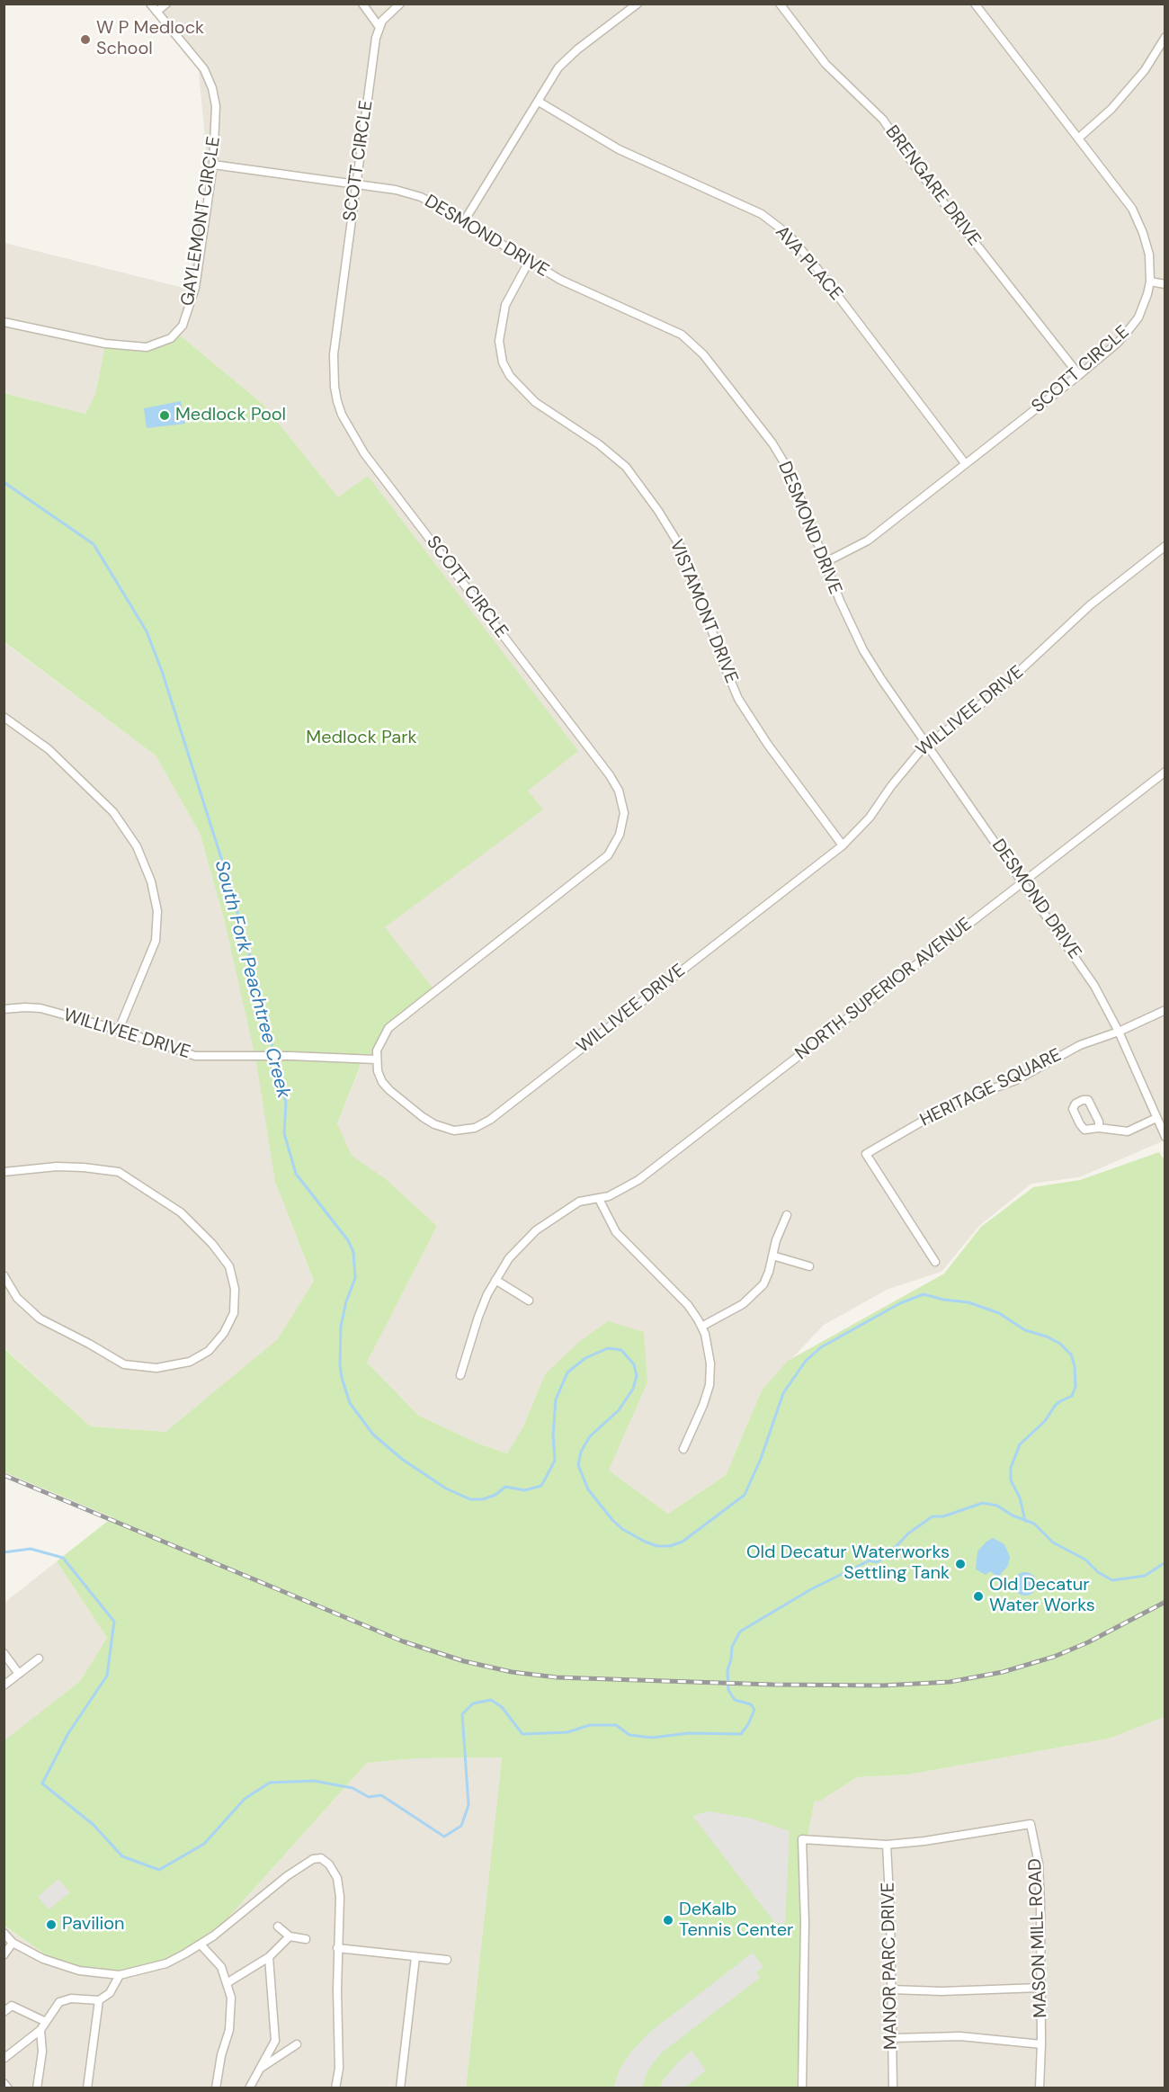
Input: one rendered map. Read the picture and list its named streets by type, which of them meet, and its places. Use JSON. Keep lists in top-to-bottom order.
{
  "streets": {
    "street": [
      "SCOTT CIRCLE",
      "BRENGARE DRIVE",
      "GAYLEMONT CIRCLE",
      "DESMOND DRIVE",
      "AVA PLACE",
      "VISTAMONT DRIVE",
      "WILLIVEE DRIVE",
      "NORTH SUPERIOR AVENUE",
      "HERITAGE SQUARE",
      "MASON MILL ROAD",
      "MANOR PARC DRIVE"
    ]
  },
  "crossings": [
    ["SCOTT CIRCLE", "BRENGARE DRIVE"],
    ["SCOTT CIRCLE", "DESMOND DRIVE"],
    ["SCOTT CIRCLE", "AVA PLACE"],
    ["SCOTT CIRCLE", "WILLIVEE DRIVE"],
    ["GAYLEMONT CIRCLE", "DESMOND DRIVE"],
    ["DESMOND DRIVE", "VISTAMONT DRIVE"],
    ["DESMOND DRIVE", "WILLIVEE DRIVE"],
    ["DESMOND DRIVE", "NORTH SUPERIOR AVENUE"],
    ["DESMOND DRIVE", "HERITAGE SQUARE"],
    ["VISTAMONT DRIVE", "WILLIVEE DRIVE"],
    ["MASON MILL ROAD", "MANOR PARC DRIVE"]
  ],
  "water": ["South Fork Peachtree Creek"],
  "parks": ["Medlock Park"],
  "places": [
    "W P Medlock School",
    "Medlock Pool",
    "Old Decatur Waterworks Settling Tank",
    "Old Decatur Water Works",
    "DeKalb Tennis Center",
    "Pavilion"
  ]
}
